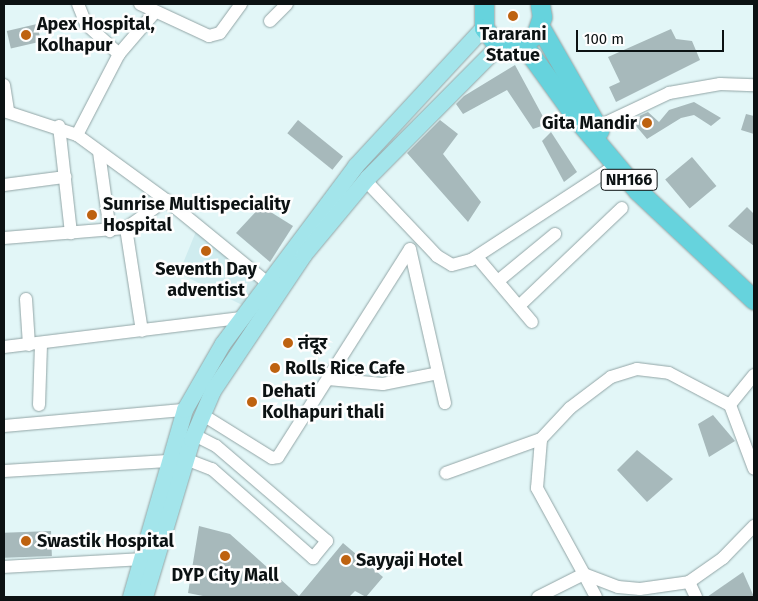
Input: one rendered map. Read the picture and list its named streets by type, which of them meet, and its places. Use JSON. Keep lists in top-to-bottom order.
{
  "streets": {
    "highway": ["NH166"]
  },
  "places": [
    "Tararani Statue",
    "Apex Hospital, Kolhapur",
    "Gita Mandir",
    "Sunrise Multispeciality Hospital",
    "Seventh Day adventist",
    "तंदूर",
    "Rolls Rice Cafe",
    "Dehati Kolhapuri thali",
    "Swastik Hospital",
    "DYP City Mall",
    "Sayyaji Hotel"
  ],
  "scale_bar": "100 m"
}
